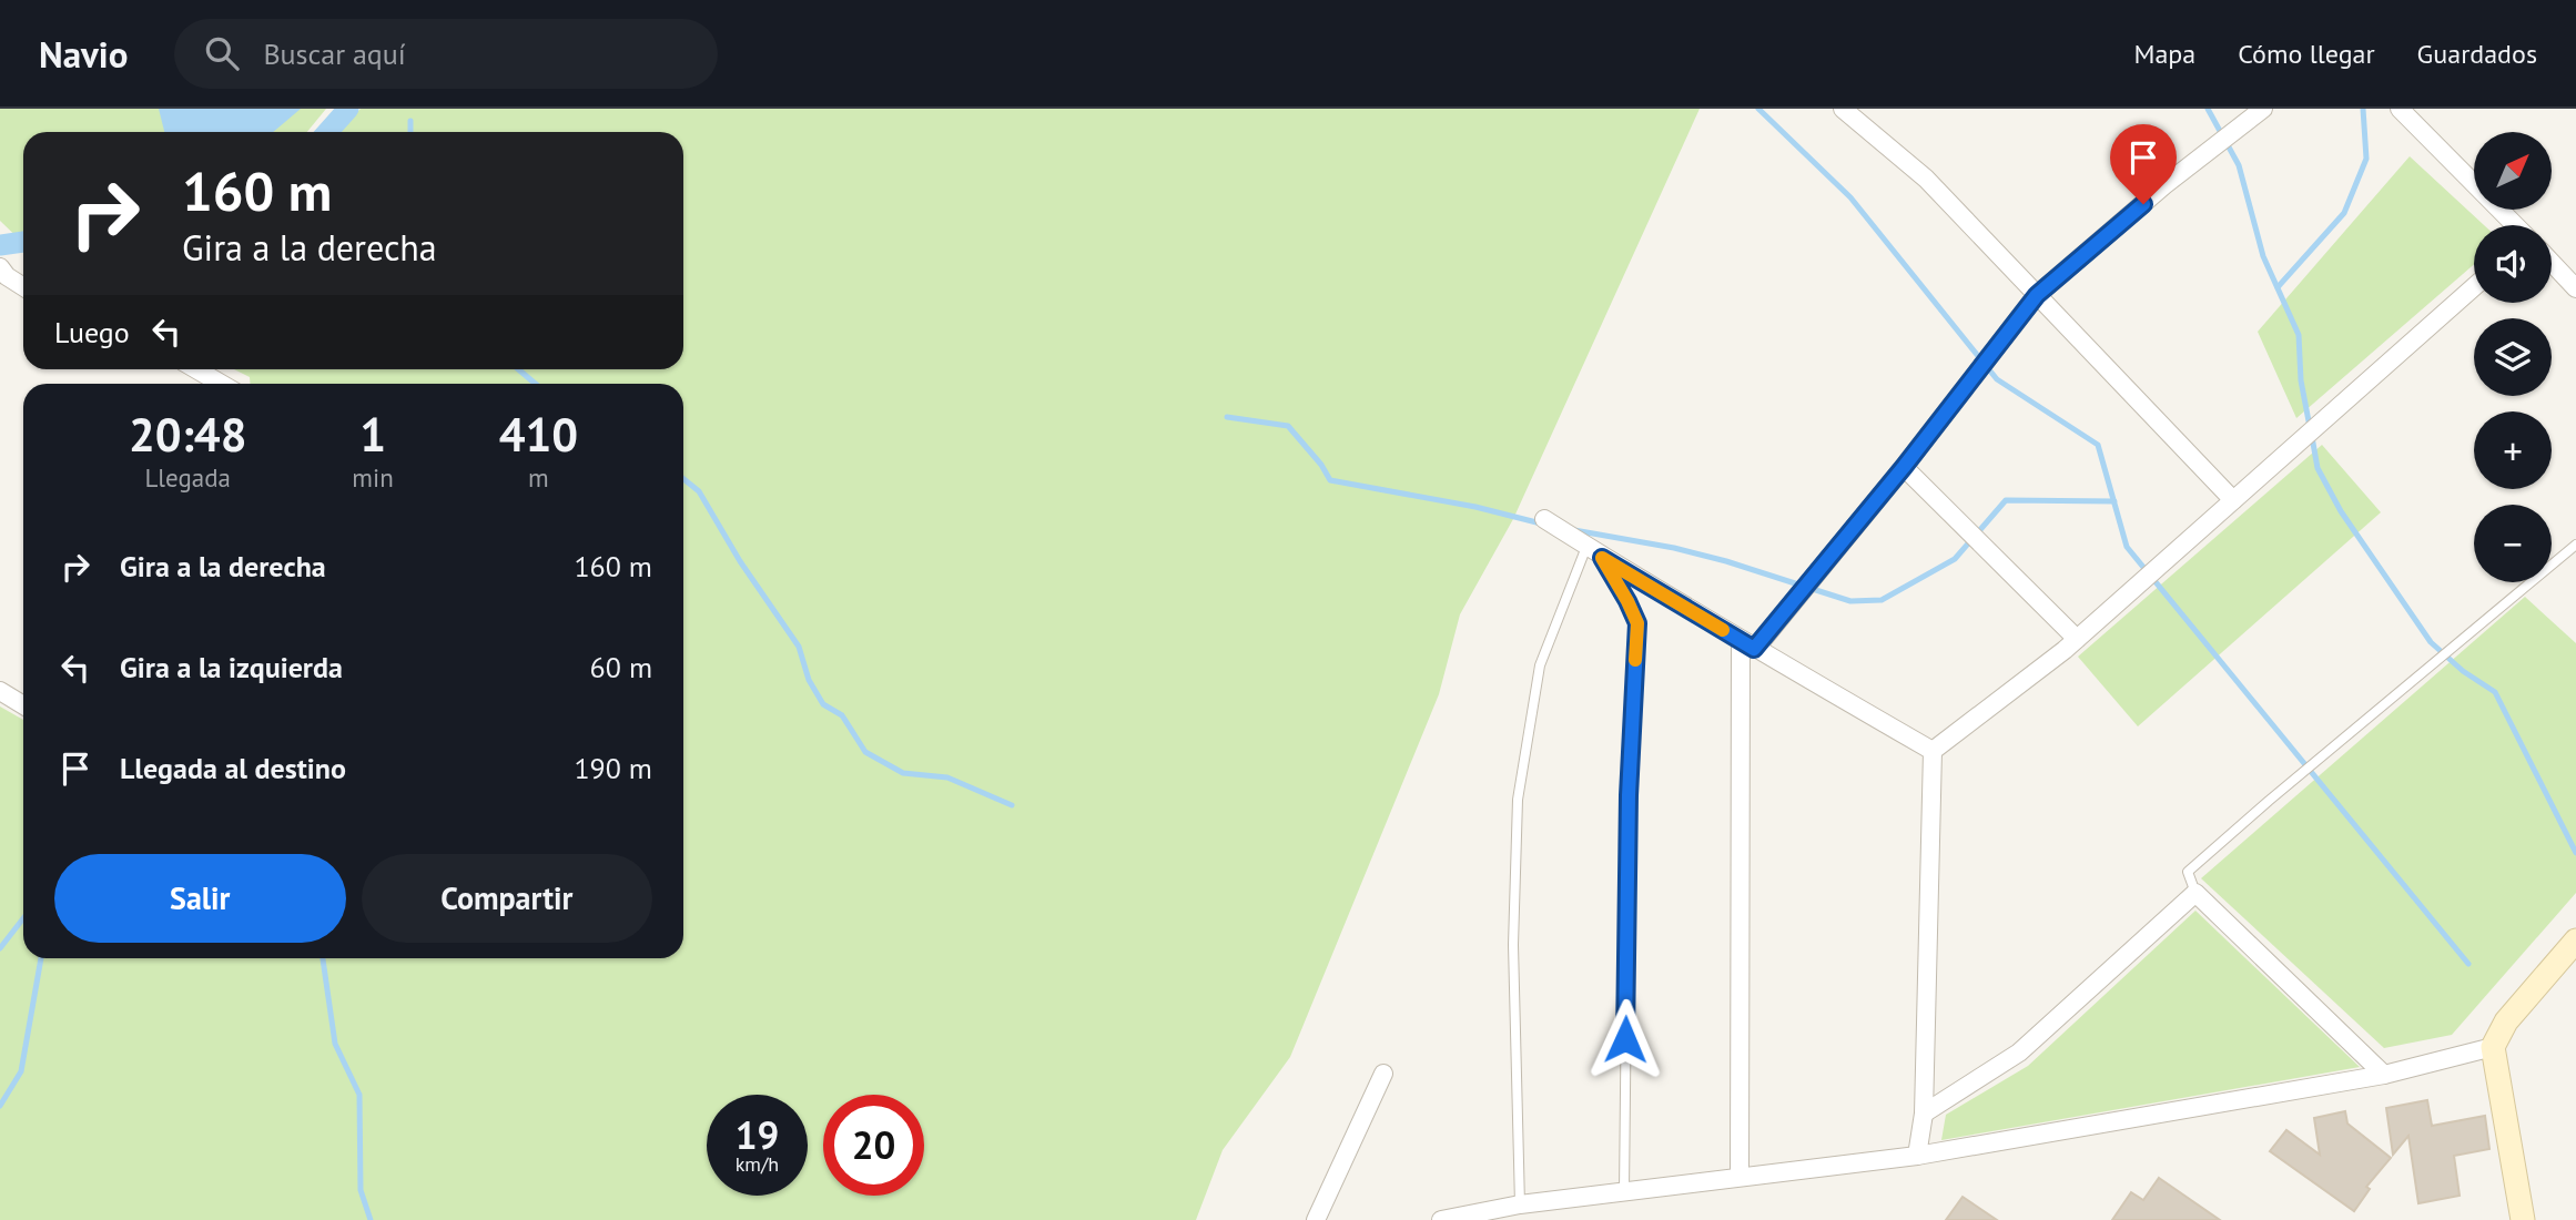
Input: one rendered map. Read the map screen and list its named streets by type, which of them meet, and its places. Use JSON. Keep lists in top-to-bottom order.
{
  "north": "top right",
  "page": {
    "header": "Navio",
    "search": "Buscar aquí",
    "nav": ["Mapa", "Cómo llegar", "Guardados"],
    "map_buttons": ["+", "−"],
    "turn": ["160 m", "Gira a la derecha"],
    "then": "Luego",
    "eta": [
      "20:48",
      "Llegada",
      "1",
      "min",
      "410",
      "m"
    ],
    "list": [
      {
        "name": "Gira a la derecha",
        "value": "160 m"
      },
      {
        "name": "Gira a la izquierda",
        "value": "60 m"
      },
      {
        "name": "Llegada al destino",
        "value": "190 m"
      }
    ],
    "buttons": ["Salir", "Compartir"],
    "speed": "19 km/h",
    "limit": "20"
  }
}
